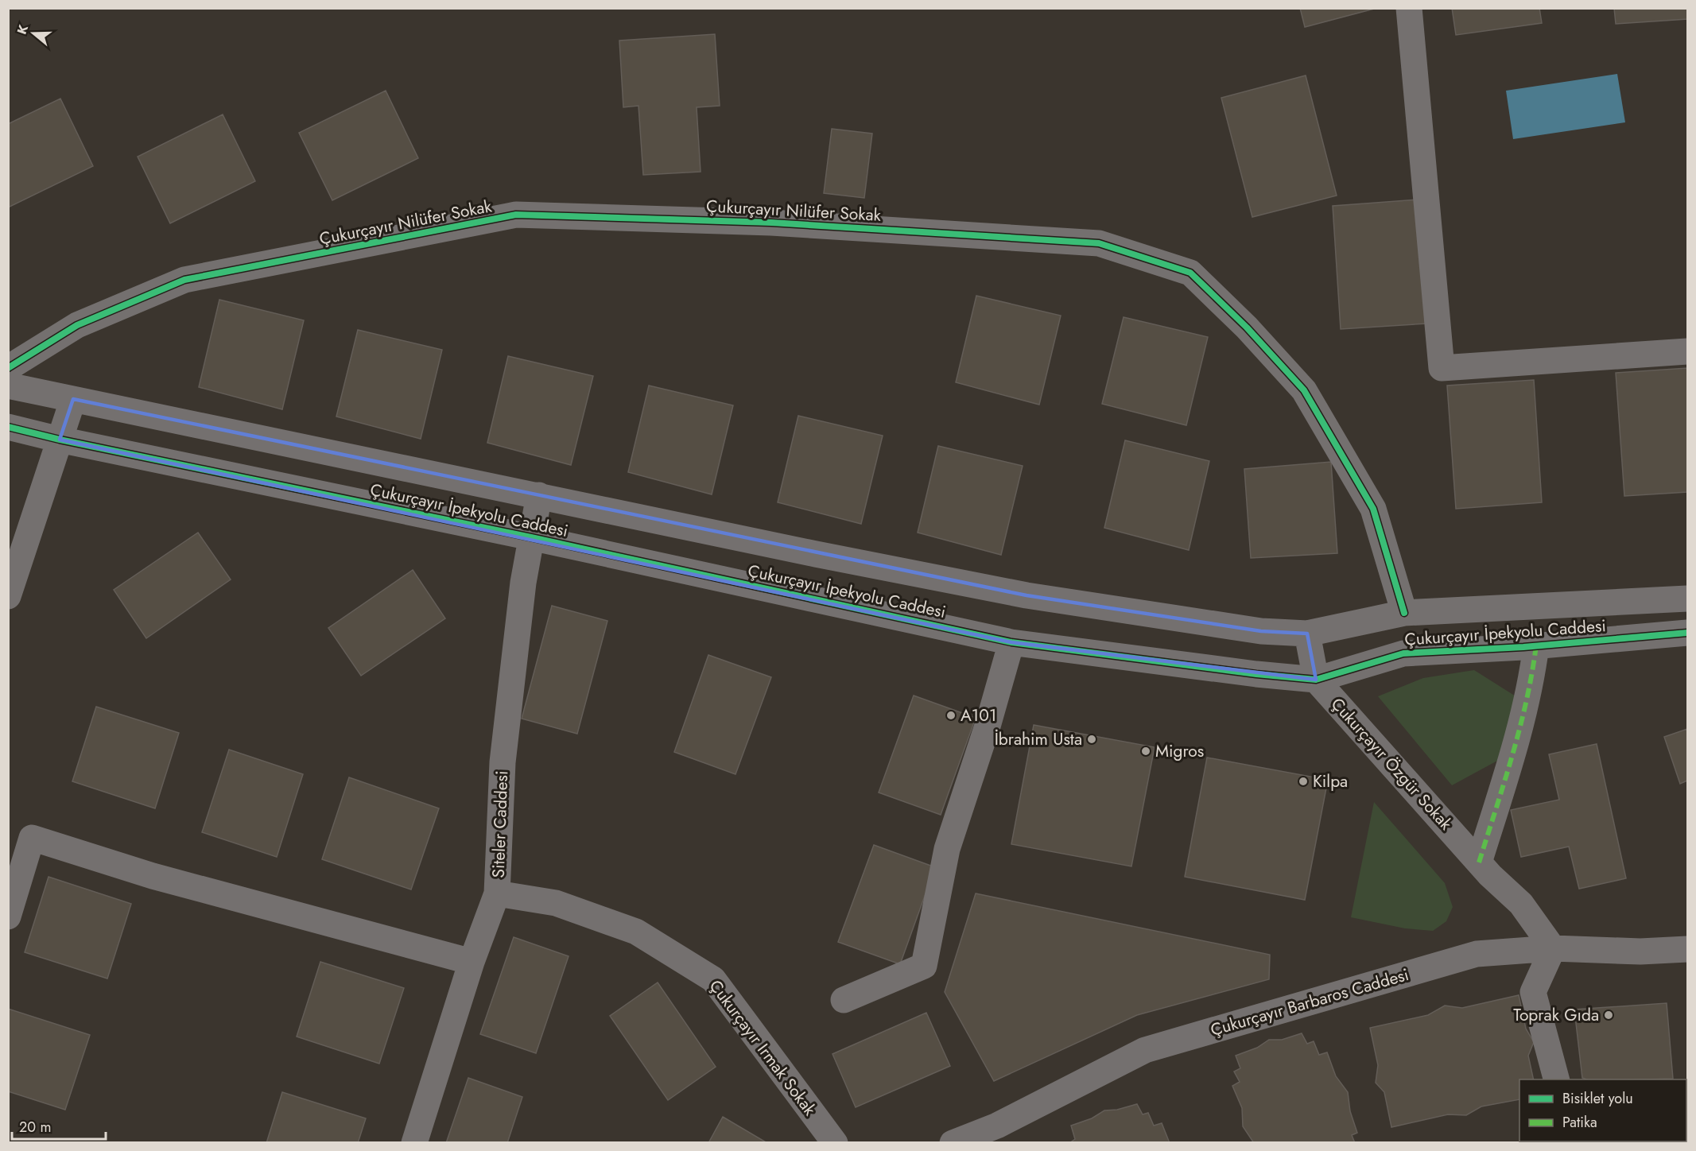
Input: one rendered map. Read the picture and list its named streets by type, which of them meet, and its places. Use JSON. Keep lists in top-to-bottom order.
{
  "streets": {
    "street": [
      "Çukurçayır Nilüfer Sokak",
      "Çukurçayır İpekyolu Caddesi",
      "Çukurçayır Özgür Sokak",
      "Siteler Caddesi",
      "Çukurçayır Barbaros Caddesi",
      "Çukurçayır Irmak Sokak"
    ]
  },
  "crossings": [
    ["Çukurçayır Nilüfer Sokak", "Çukurçayır İpekyolu Caddesi"],
    ["Çukurçayır İpekyolu Caddesi", "Çukurçayır Özgür Sokak"],
    ["Çukurçayır İpekyolu Caddesi", "Siteler Caddesi"],
    ["Çukurçayır Özgür Sokak", "Çukurçayır Barbaros Caddesi"],
    ["Siteler Caddesi", "Çukurçayır Irmak Sokak"]
  ],
  "places": [
    "A101",
    "İbrahim Usta",
    "Migros",
    "Kilpa",
    "Toprak Gıda"
  ],
  "legend": ["Bisiklet yolu", "Patika"],
  "scale_bar": "20 m",
  "north": "left"
}
